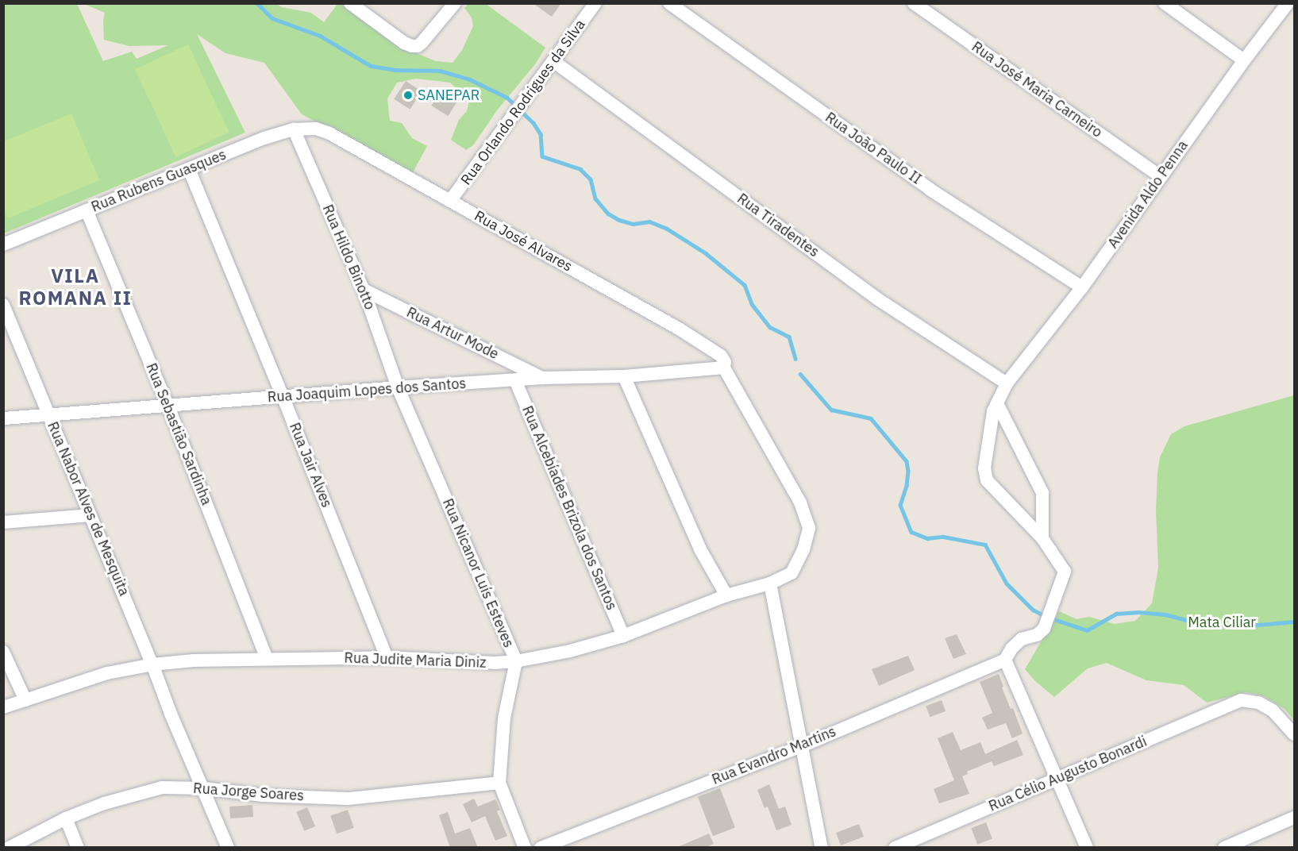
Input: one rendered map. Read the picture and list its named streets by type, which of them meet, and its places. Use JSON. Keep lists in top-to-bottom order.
{
  "streets": {
    "street": [
      "Rua José Maria Carneiro",
      "Rua Orlando Rodrigues da Silva",
      "Rua João Paulo II",
      "Rua Rubens Guasques",
      "Avenida Aldo Penna",
      "Rua Tiradentes",
      "Rua José Alvares",
      "Rua Hildo Binotto",
      "Rua Artur Mode",
      "Rua Joaquim Lopes dos Santos",
      "Rua Sebastião Sardinha",
      "Rua Jair Alves",
      "Rua Alcebíades Brizola dos Santos",
      "Rua Nabor Alves de Mesquita",
      "Rua Nicanor Luís Esteves",
      "Rua Judite Maria Diniz",
      "Rua Evandro Martins",
      "Rua Célio Augusto Bonardi",
      "Rua Jorge Soares"
    ]
  },
  "crossings": [
    ["Rua José Maria Carneiro", "Avenida Aldo Penna"],
    ["Rua Orlando Rodrigues da Silva", "Rua Tiradentes"],
    ["Rua Orlando Rodrigues da Silva", "Rua José Alvares"],
    ["Rua João Paulo II", "Avenida Aldo Penna"],
    ["Rua Rubens Guasques", "Rua José Alvares"],
    ["Rua Rubens Guasques", "Rua Hildo Binotto"],
    ["Rua Rubens Guasques", "Rua Sebastião Sardinha"],
    ["Rua Rubens Guasques", "Rua Jair Alves"],
    ["Avenida Aldo Penna", "Rua Tiradentes"],
    ["Avenida Aldo Penna", "Rua Evandro Martins"],
    ["Rua José Alvares", "Rua Joaquim Lopes dos Santos"],
    ["Rua José Alvares", "Rua Judite Maria Diniz"],
    ["Rua Hildo Binotto", "Rua Artur Mode"],
    ["Rua Hildo Binotto", "Rua Joaquim Lopes dos Santos"],
    ["Rua Hildo Binotto", "Rua Nicanor Luís Esteves"],
    ["Rua Artur Mode", "Rua Joaquim Lopes dos Santos"],
    ["Rua Joaquim Lopes dos Santos", "Rua Sebastião Sardinha"],
    ["Rua Joaquim Lopes dos Santos", "Rua Jair Alves"],
    ["Rua Joaquim Lopes dos Santos", "Rua Alcebíades Brizola dos Santos"],
    ["Rua Joaquim Lopes dos Santos", "Rua Nabor Alves de Mesquita"],
    ["Rua Joaquim Lopes dos Santos", "Rua Nicanor Luís Esteves"],
    ["Rua Sebastião Sardinha", "Rua Judite Maria Diniz"],
    ["Rua Jair Alves", "Rua Judite Maria Diniz"],
    ["Rua Alcebíades Brizola dos Santos", "Rua Judite Maria Diniz"],
    ["Rua Nabor Alves de Mesquita", "Rua Judite Maria Diniz"],
    ["Rua Nabor Alves de Mesquita", "Rua Jorge Soares"],
    ["Rua Nicanor Luís Esteves", "Rua Judite Maria Diniz"],
    ["Rua Nicanor Luís Esteves", "Rua Jorge Soares"]
  ],
  "districts": ["VILA ROMANA II"],
  "parks": ["Mata Ciliar"],
  "places": ["SANEPAR"]
}
